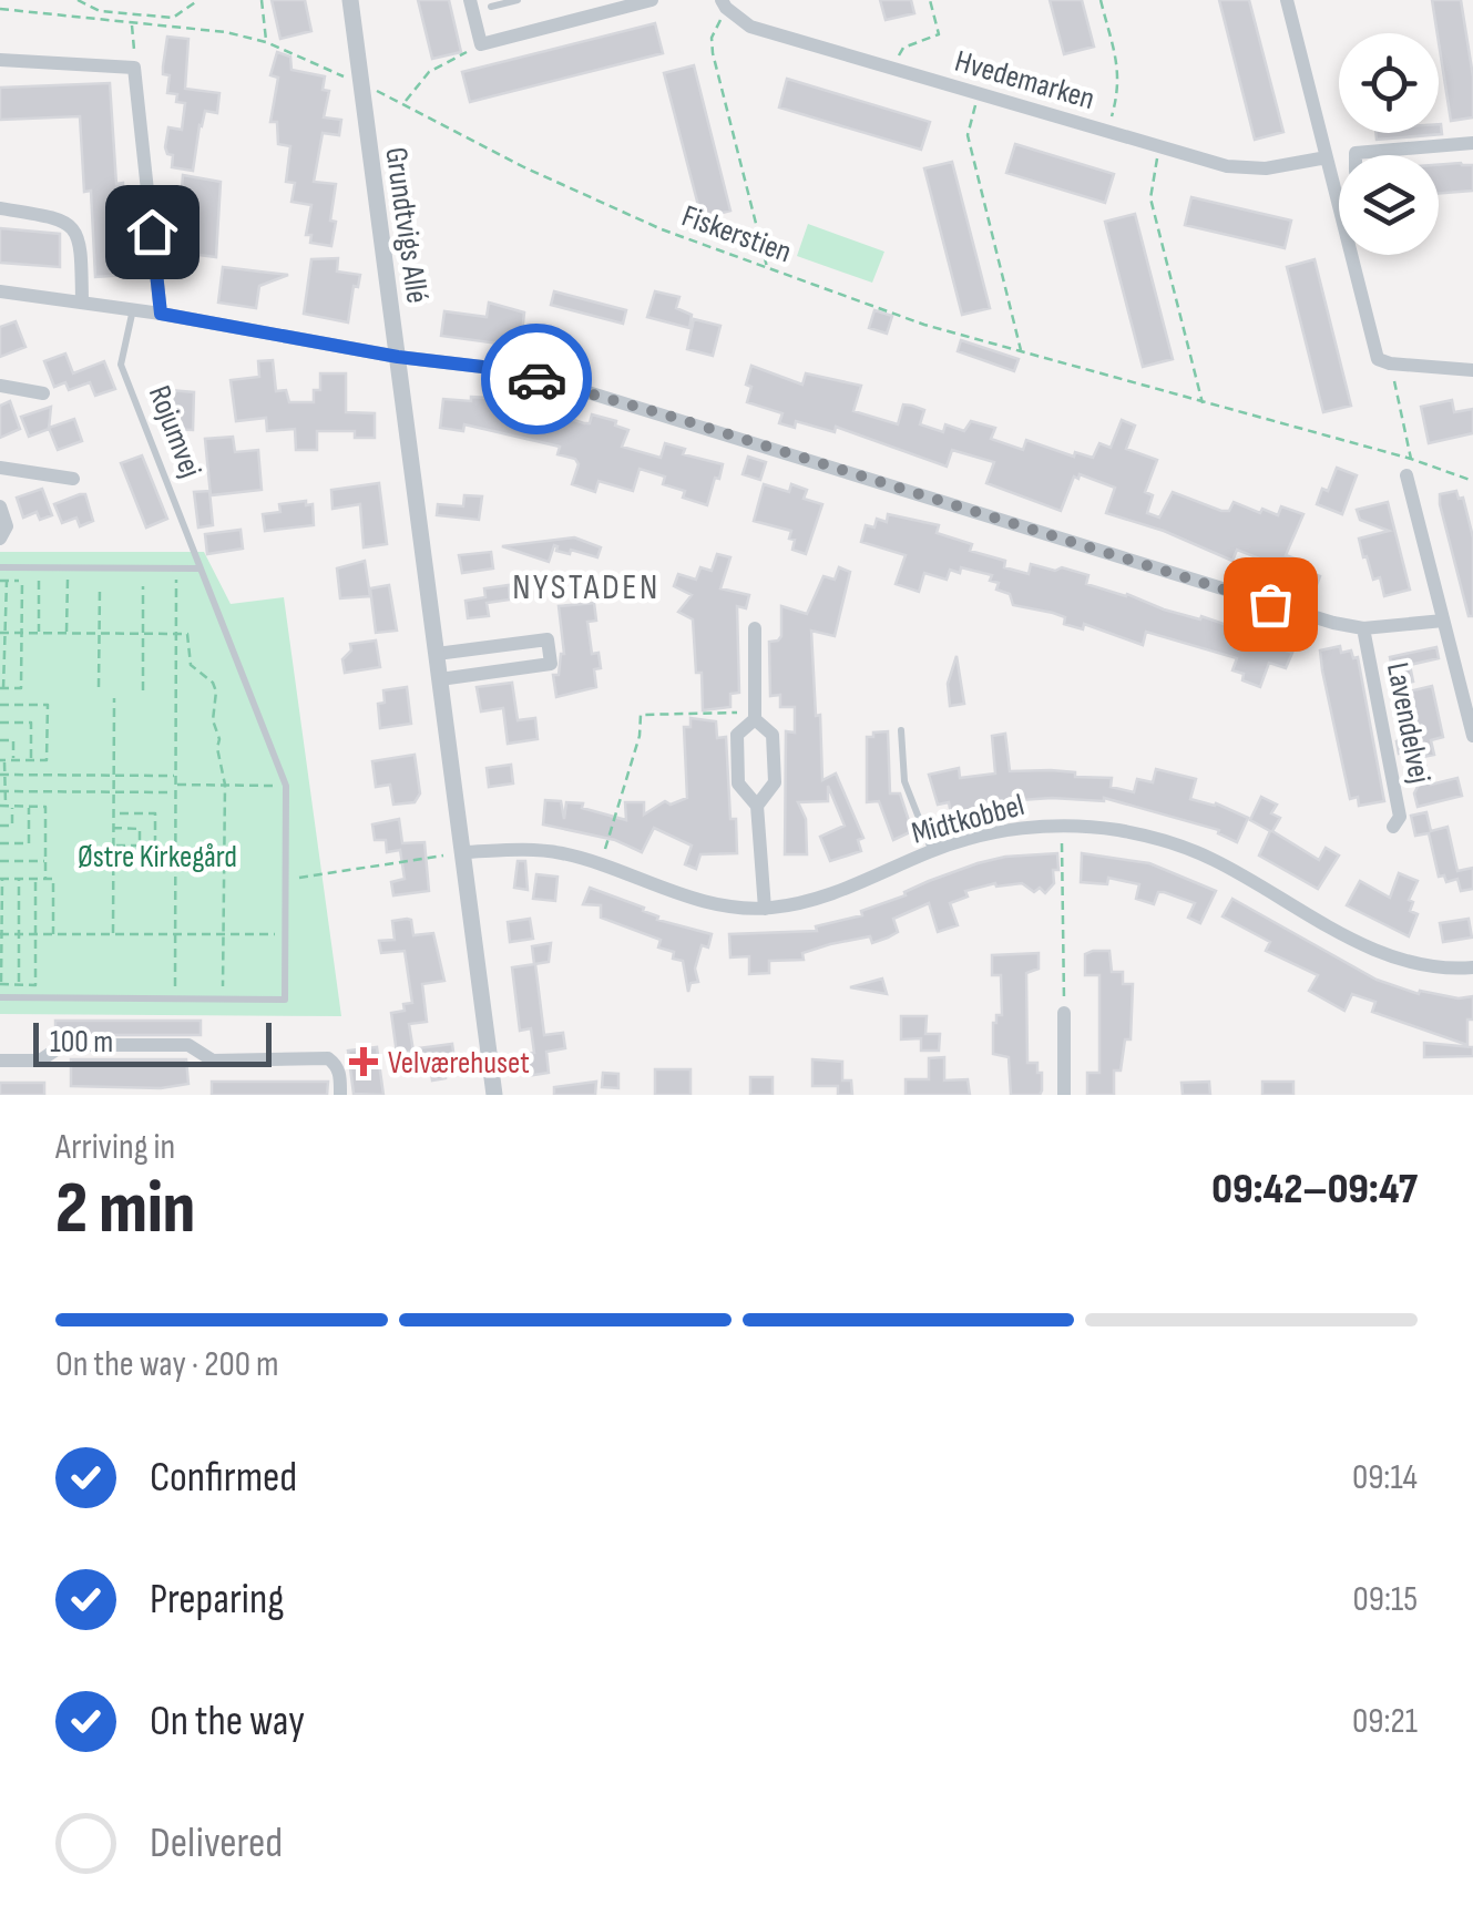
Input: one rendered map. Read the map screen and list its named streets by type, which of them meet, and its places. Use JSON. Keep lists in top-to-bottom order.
{
  "streets": {
    "street": [
      "Hvedemarken",
      "Grundtvigs Allé",
      "Lavendelvej",
      "Midtkobbel"
    ],
    "lane": ["Rojumvej"],
    "path": ["Fiskerstien"]
  },
  "crossings": [
    ["Grundtvigs Allé", "Fiskerstien"],
    ["Grundtvigs Allé", "Midtkobbel"]
  ],
  "districts": ["NYSTADEN"],
  "parks": ["Østre Kirkegård"],
  "places": {
    "health": ["Velværehuset"]
  },
  "scale_bar": "100 m",
  "page": {
    "scale": "100 m",
    "heading": ["2 min", "Arriving in", "09:42–09:47"],
    "bar": "On the way · 200 m",
    "list": [
      ["Confirmed", "09:14"],
      ["Preparing", "09:15"],
      ["On the way", "09:21"],
      "Delivered"
    ]
  }
}
